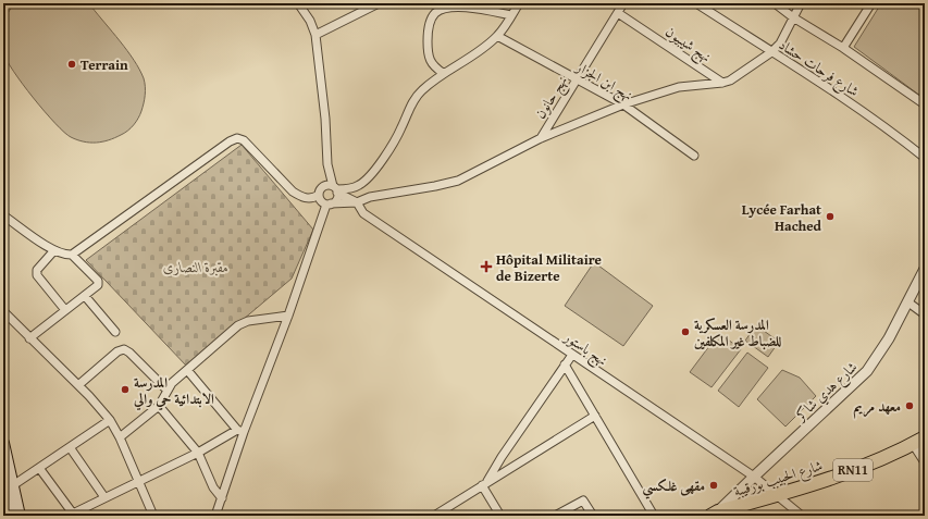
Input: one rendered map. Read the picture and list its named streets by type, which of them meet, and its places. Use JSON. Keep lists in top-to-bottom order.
{
  "streets": {
    "main road": ["RN11", "شارع الحبيب بورقيبة"],
    "street": [
      "نهج شيبيون",
      "شارع فرحات حشاد",
      "نهج ابن الجزار",
      "نهج حانون",
      "نهج باستور",
      "شارع هدي شاكر"
    ]
  },
  "crossings": [
    ["نهج شيبيون", "نهج حانون"],
    ["نهج ابن الجزار", "نهج حانون"],
    ["نهج باستور", "شارع هدي شاكر"],
    ["نهج باستور", "شارع الحبيب بورقيبة"],
    ["شارع هدي شاكر", "شارع الحبيب بورقيبة"]
  ],
  "parks": ["مقبرة النصارى"],
  "places": {
    "other": [
      "Terrain",
      "Lycée Farhat Hached",
      "المدرسة العسكرية للضباط غير المكلفين",
      "المدرسة الابتدائية حي والي",
      "معهد مريم",
      "مقهى غلكسي"
    ],
    "health": ["Hôpital Militaire de Bizerte"]
  }
}
